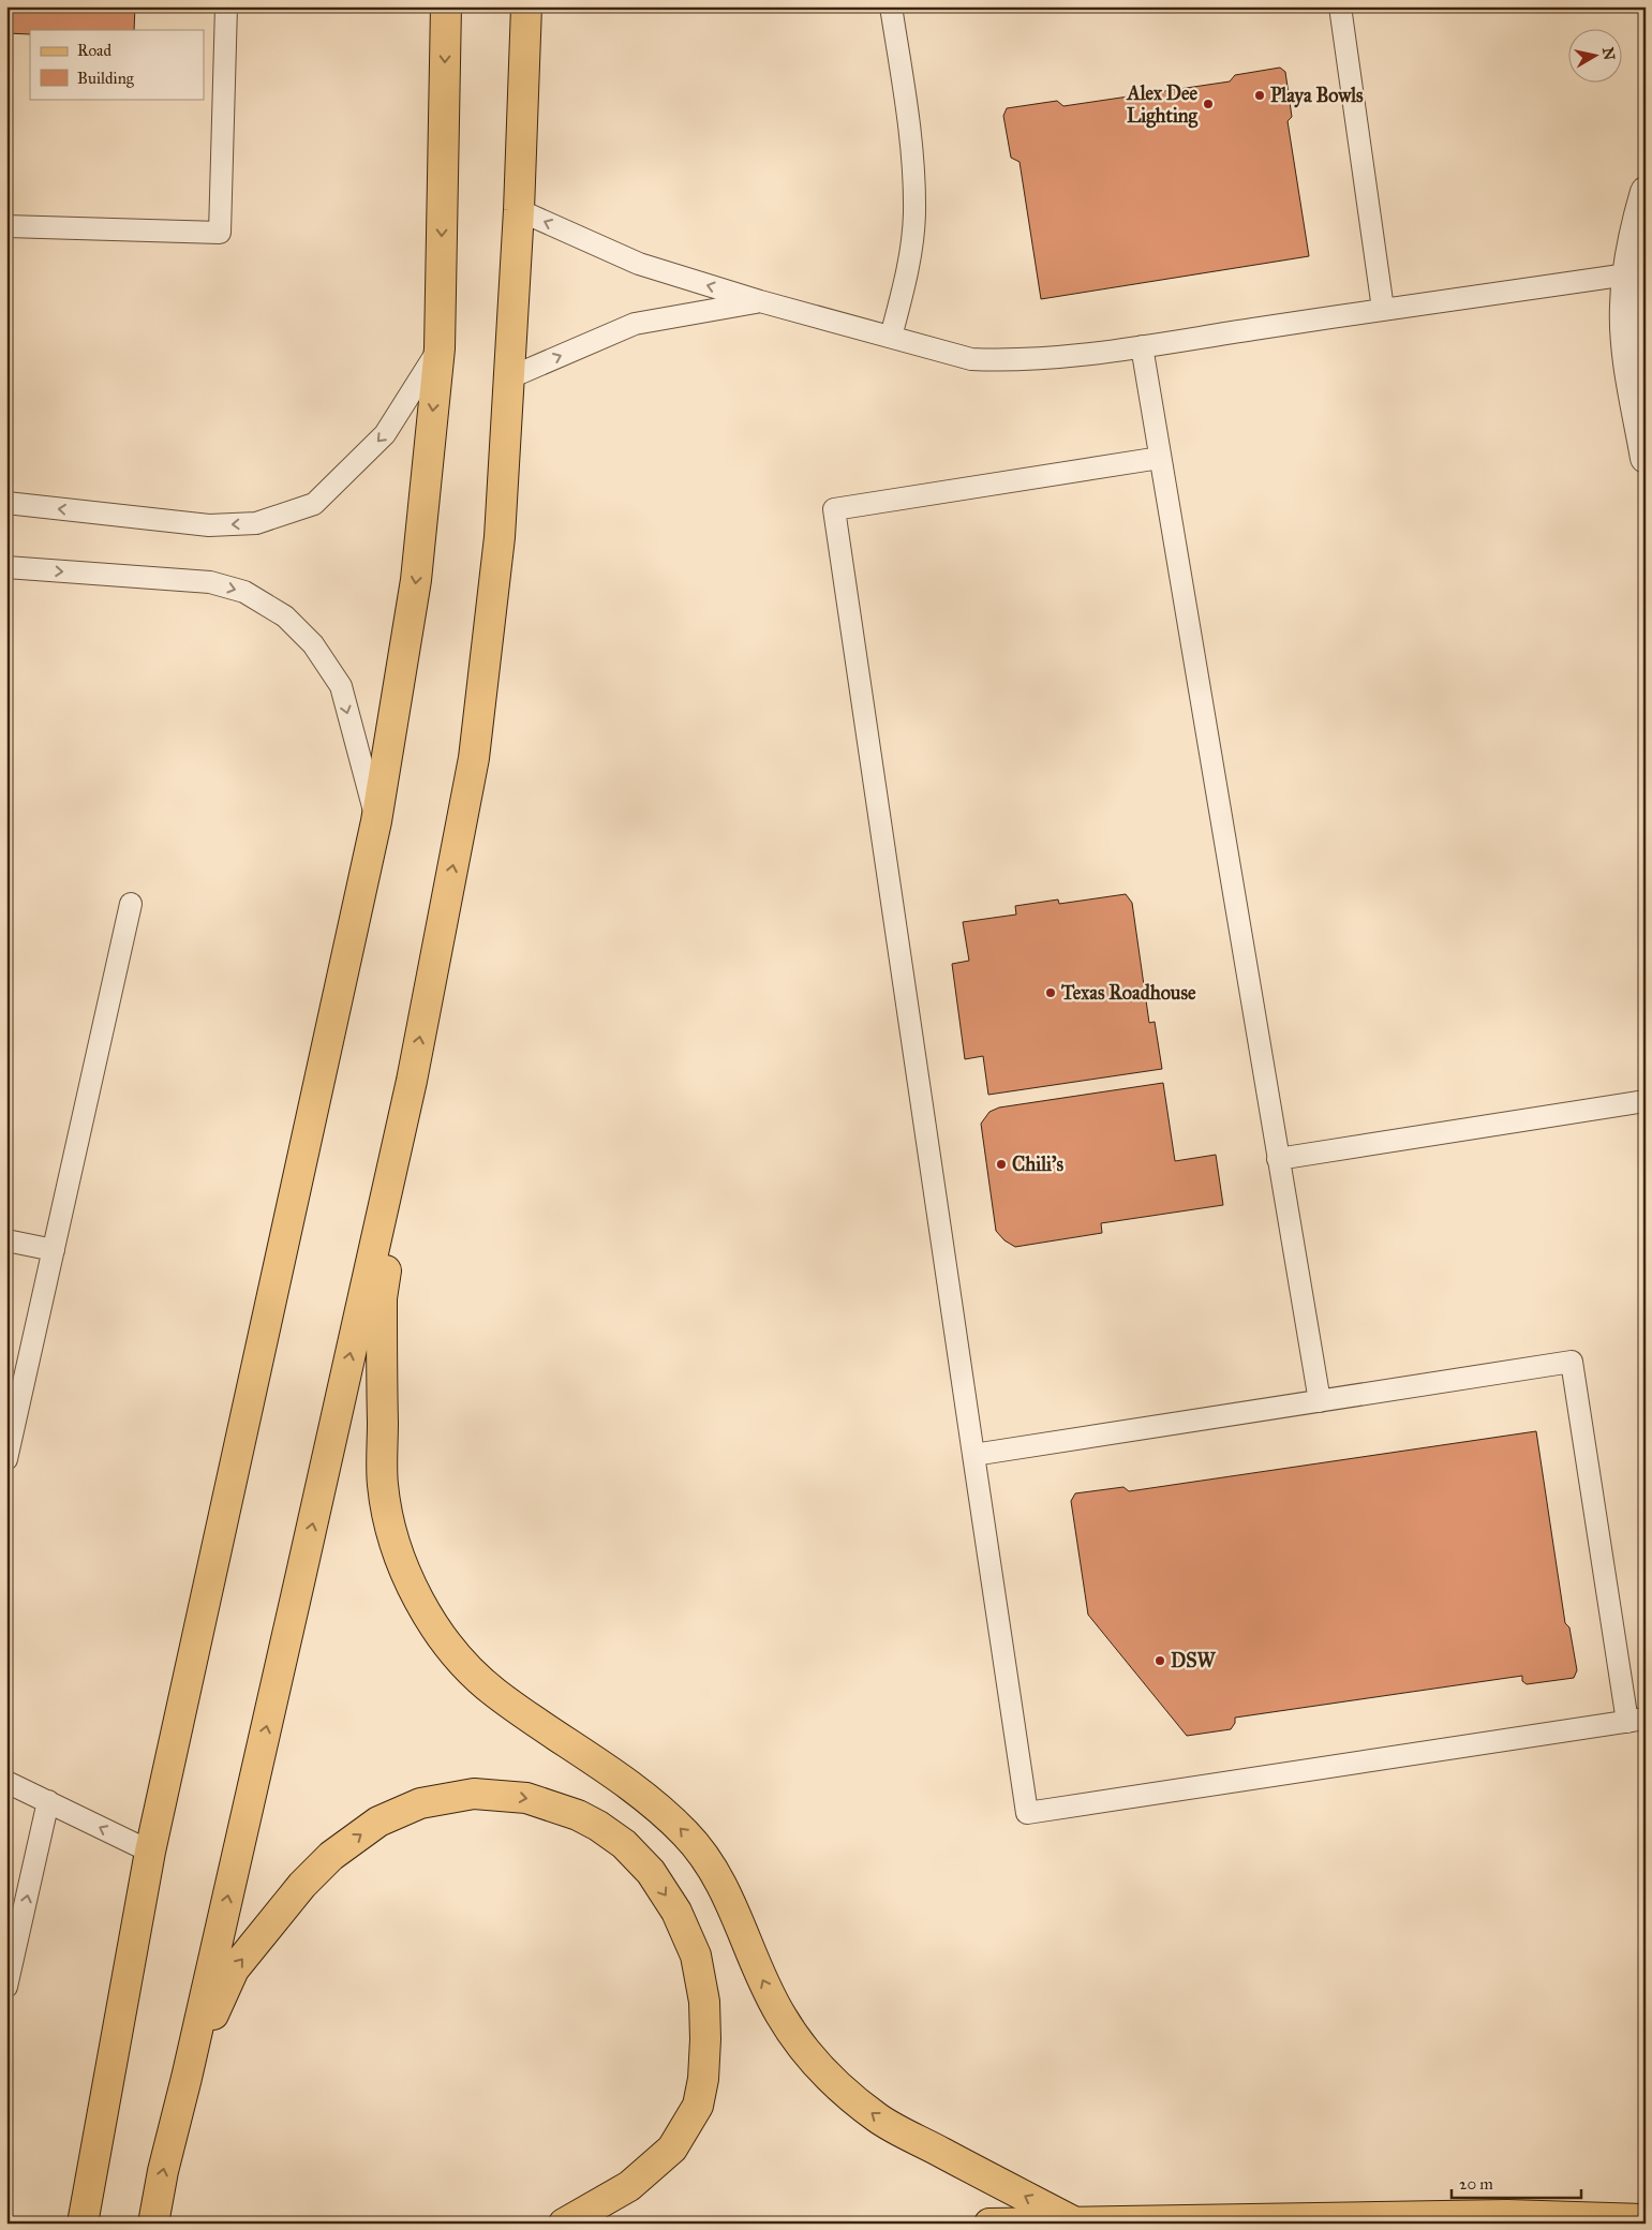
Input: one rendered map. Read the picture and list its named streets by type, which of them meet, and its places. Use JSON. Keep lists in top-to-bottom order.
{
  "places": [
    "Playa Bowls",
    "Alex Dee Lighting",
    "Texas Roadhouse",
    "Chili's",
    "DSW"
  ],
  "legend": ["Road", "Building"],
  "scale_bar": "20 m",
  "north": "right"
}
